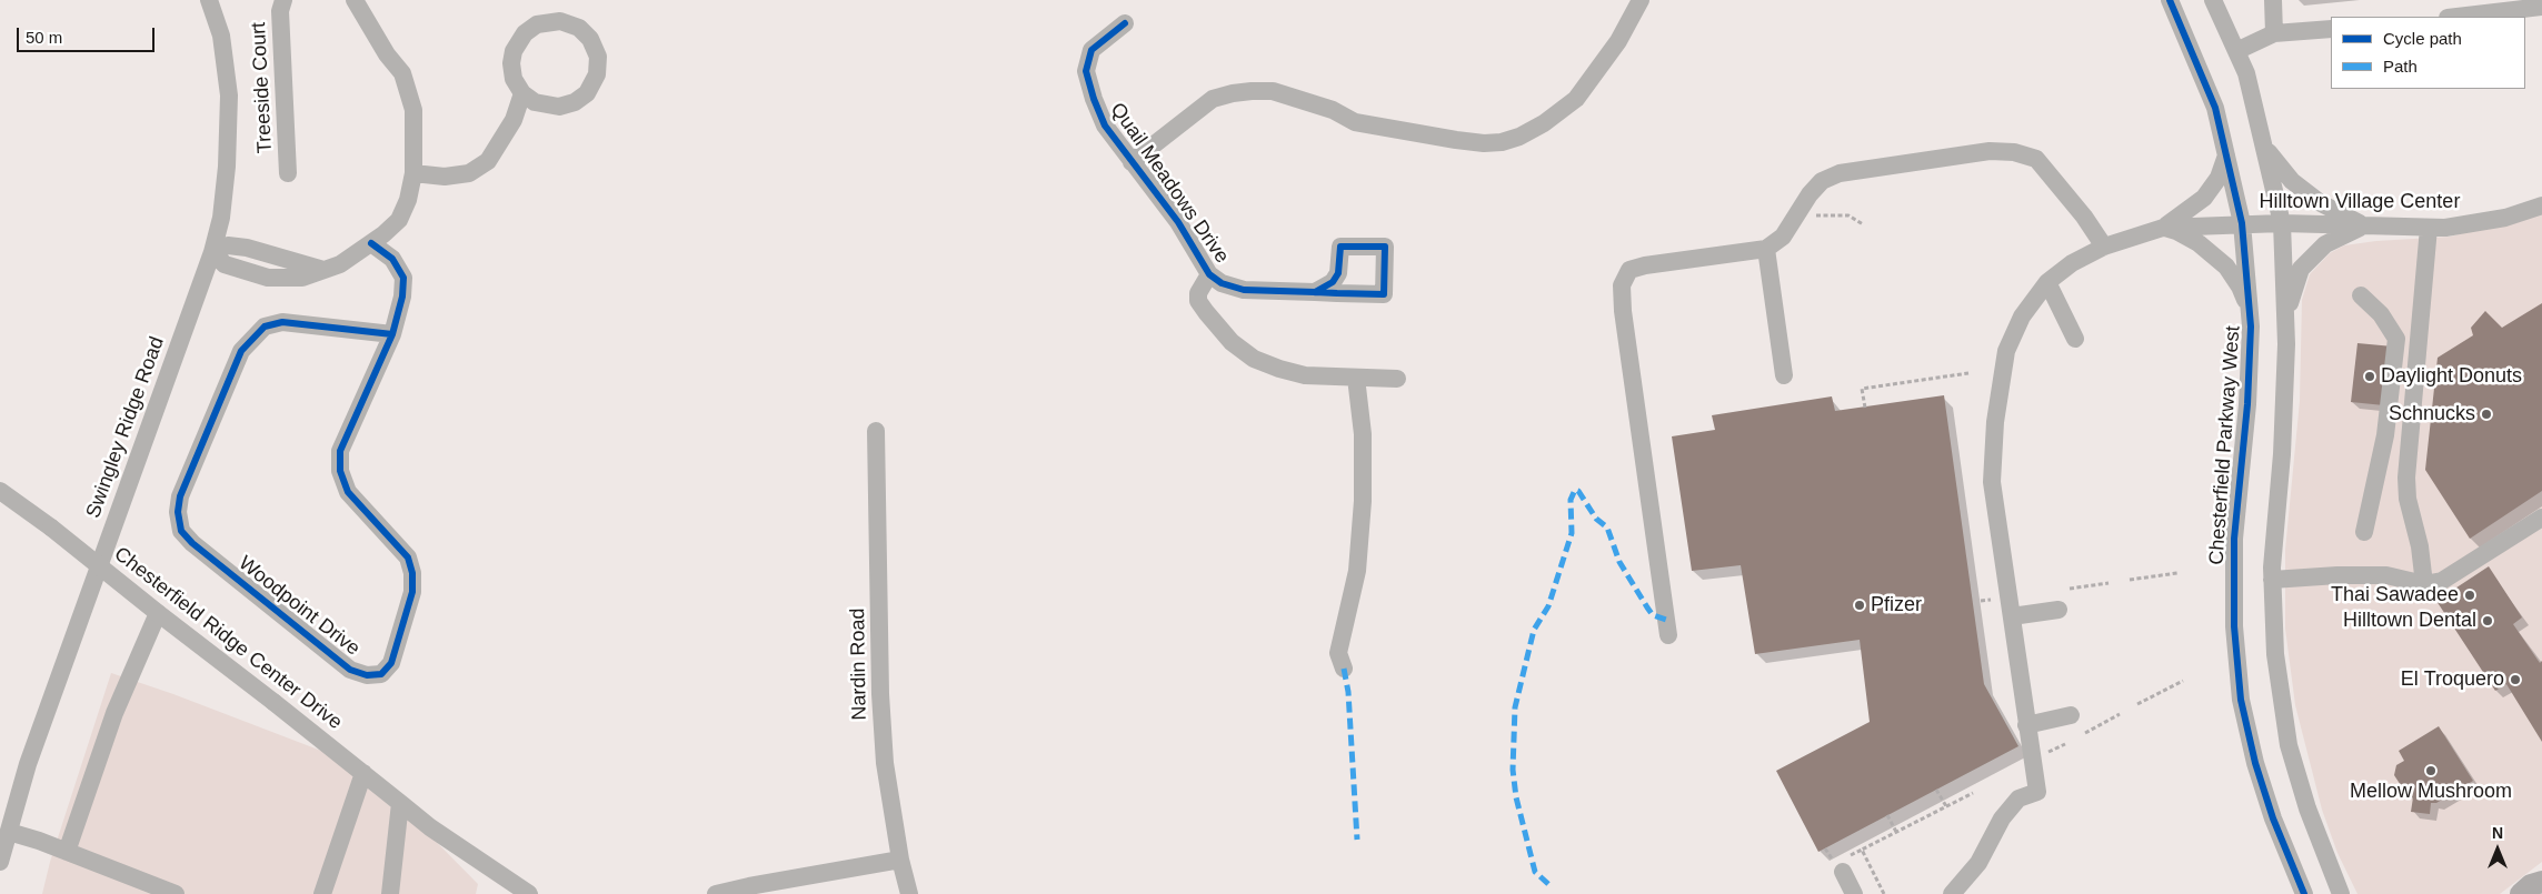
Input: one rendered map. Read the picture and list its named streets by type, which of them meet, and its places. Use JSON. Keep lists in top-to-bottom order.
{
  "streets": {
    "street": [
      "Treeside Court",
      "Quail Meadows Drive",
      "Hilltown Village Center",
      "Swingley Ridge Road",
      "Chesterfield Parkway West",
      "Woodpoint Drive",
      "Chesterfield Ridge Center Drive",
      "Nardin Road"
    ]
  },
  "crossings": [
    ["Hilltown Village Center", "Chesterfield Parkway West"]
  ],
  "places": [
    "Daylight Donuts",
    "Schnucks",
    "Thai Sawadee",
    "Pfizer",
    "Hilltown Dental",
    "El Troquero",
    "Mellow Mushroom"
  ],
  "legend": ["Cycle path", "Path"],
  "scale_bar": "50 m",
  "north": "top"
}
